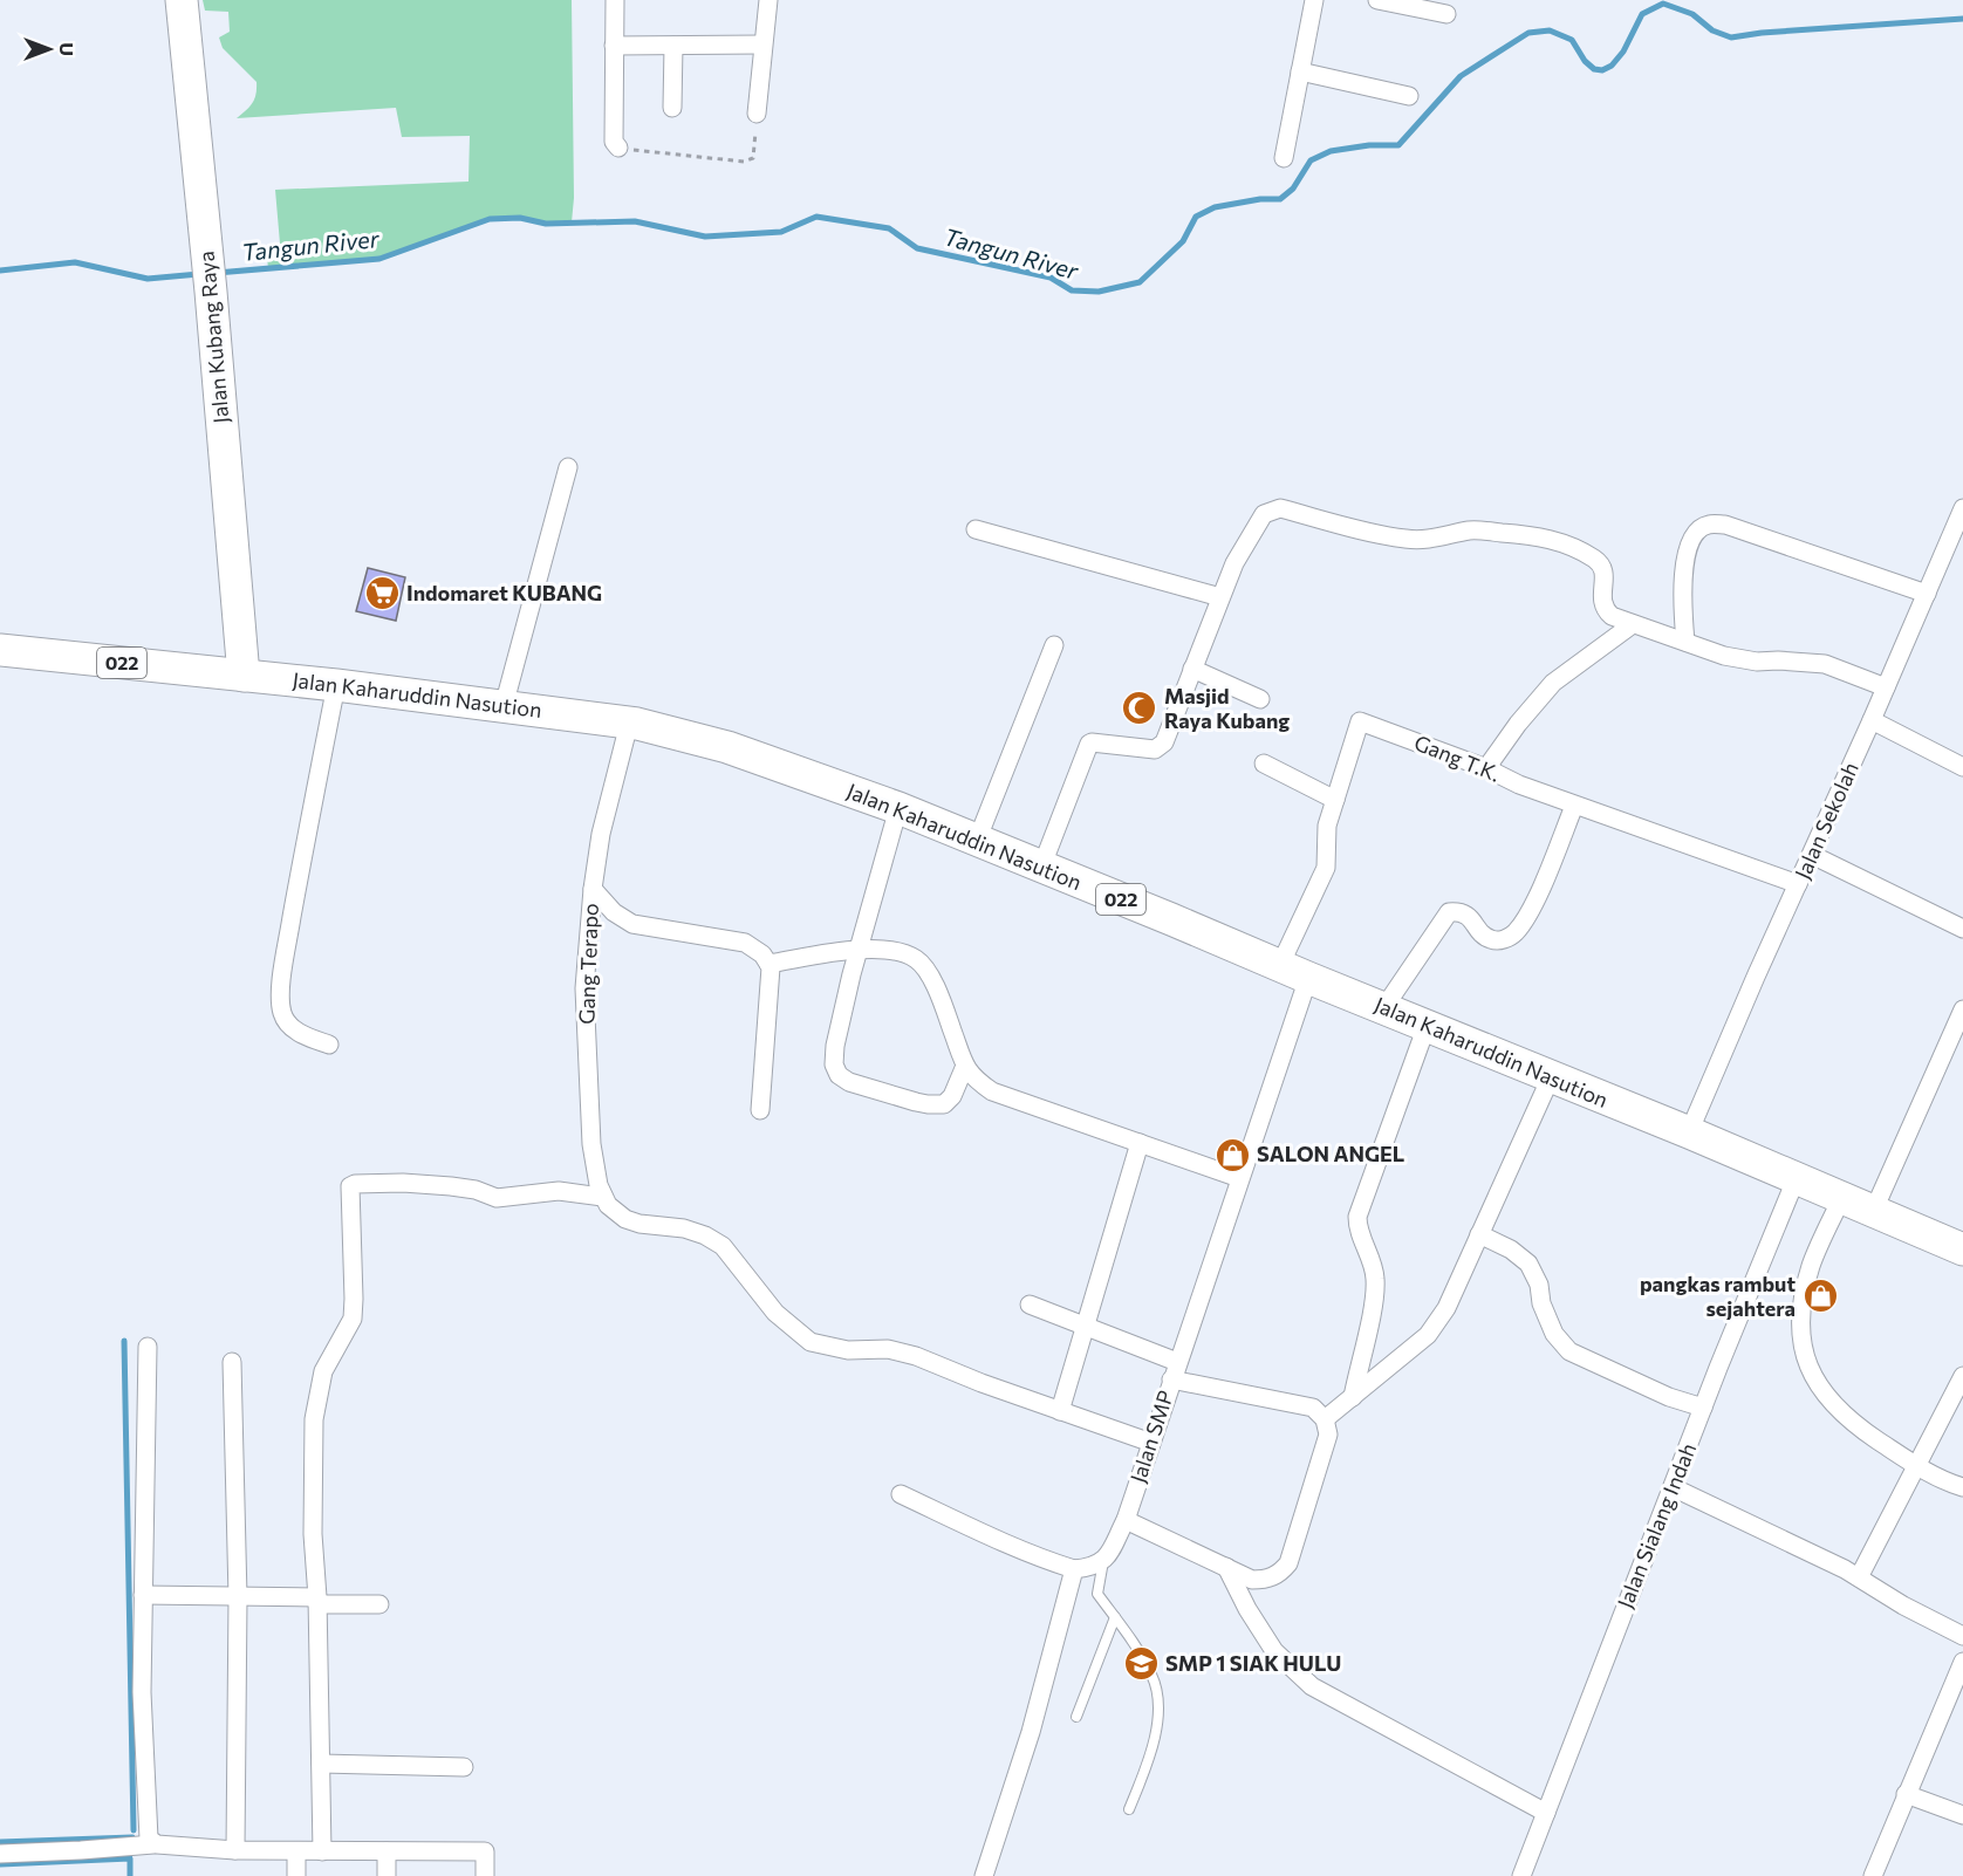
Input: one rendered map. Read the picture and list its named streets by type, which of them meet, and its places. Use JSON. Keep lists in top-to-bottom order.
{
  "streets": {
    "highway": ["Jalan Kubang Raya", "022", "Jalan Kaharuddin Nasution"],
    "street": [
      "Gang T.K.",
      "Jalan Sekolah",
      "Gang Terapo",
      "Jalan SMP",
      "Jalan Sialang Indah"
    ]
  },
  "crossings": [
    ["Jalan Kubang Raya", "022"],
    ["Jalan Kubang Raya", "Jalan Kaharuddin Nasution"],
    ["022", "Jalan Kaharuddin Nasution"],
    ["Jalan Kaharuddin Nasution", "Gang T.K."],
    ["Jalan Kaharuddin Nasution", "Jalan Sekolah"],
    ["Jalan Kaharuddin Nasution", "Gang Terapo"],
    ["Jalan Kaharuddin Nasution", "Jalan SMP"],
    ["Jalan Kaharuddin Nasution", "Jalan Sialang Indah"],
    ["Gang T.K.", "Jalan Sekolah"]
  ],
  "water": ["Tangun River"],
  "places": {
    "supermarket": ["Indomaret KUBANG"],
    "mosque": ["Masjid Raya Kubang"],
    "shop": ["SALON ANGEL", "pangkas rambut sejahtera"],
    "school or university": ["SMP 1 SIAK HULU"]
  },
  "north": "right"
}
